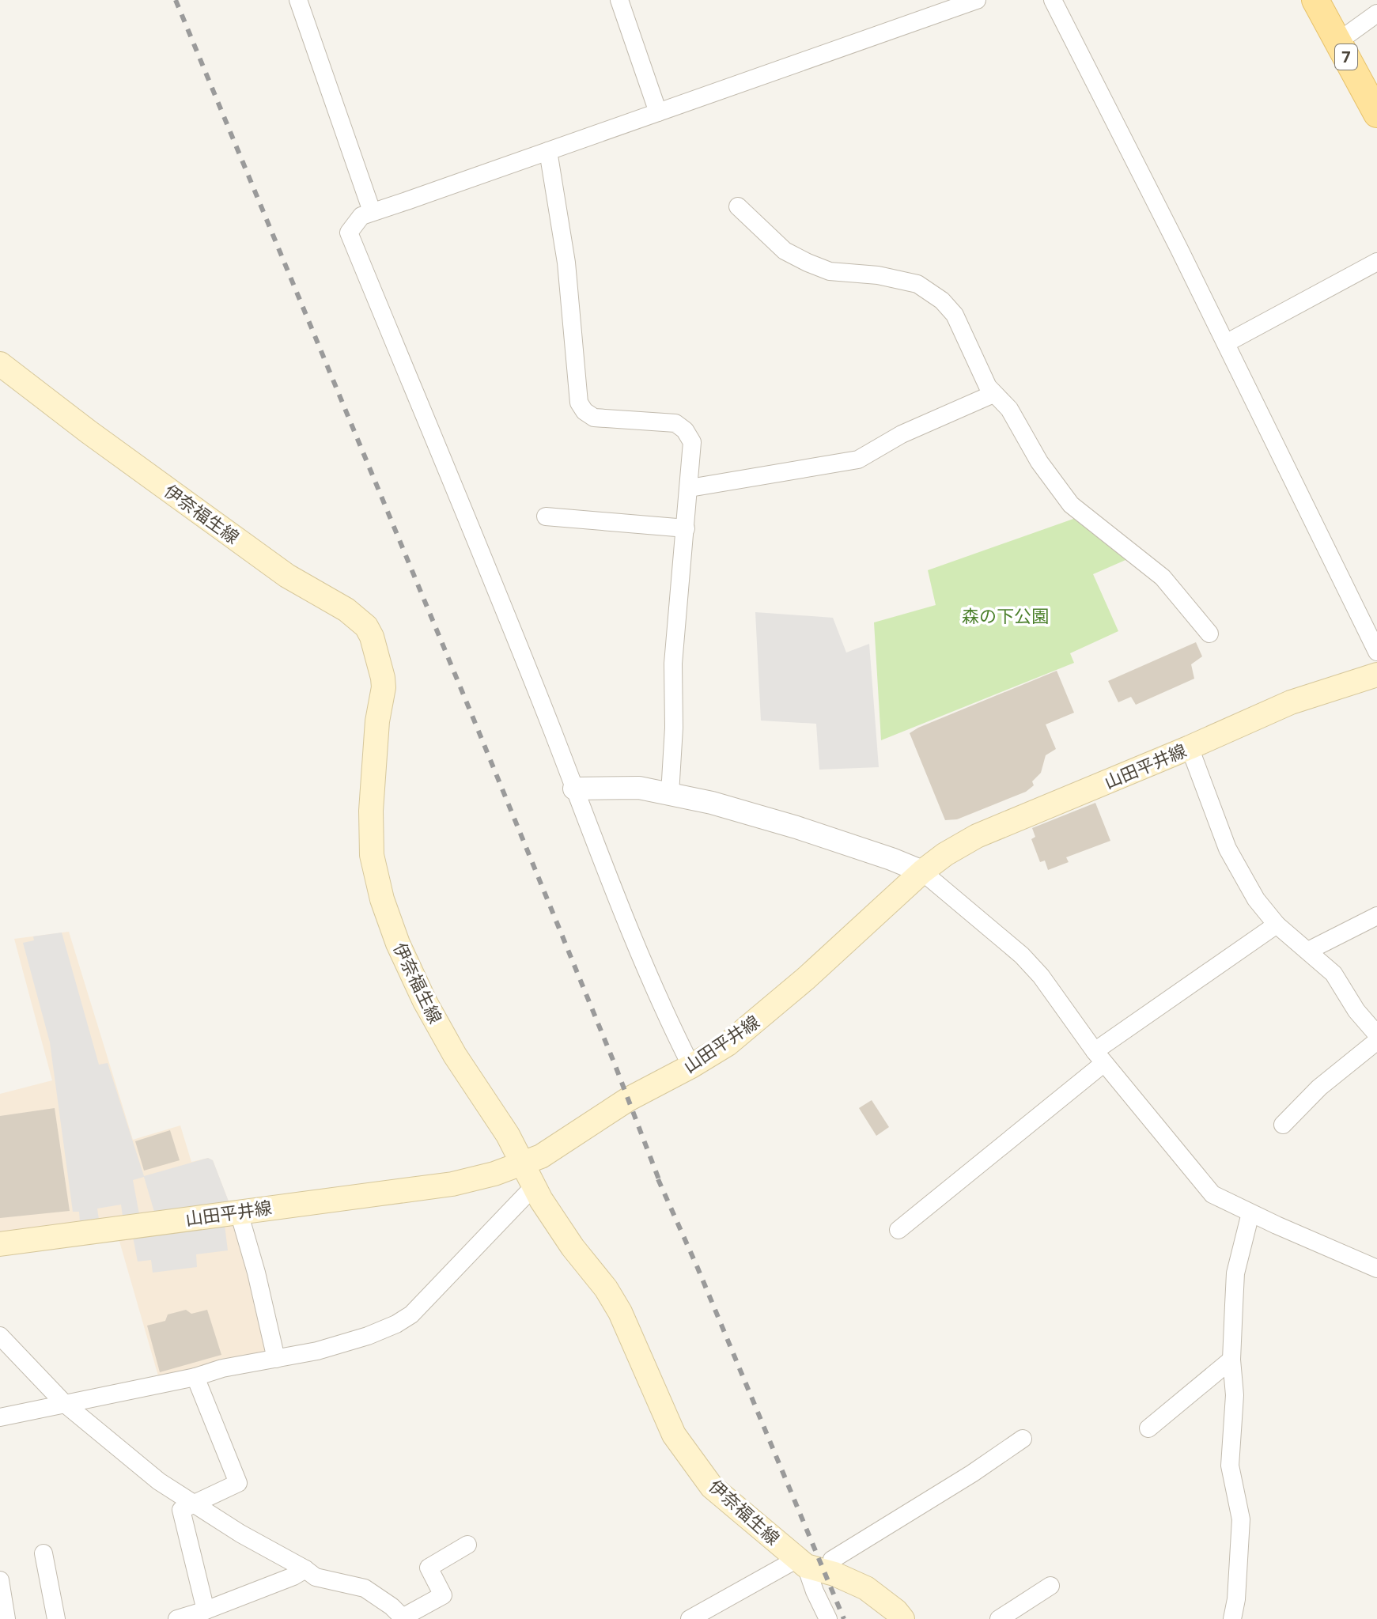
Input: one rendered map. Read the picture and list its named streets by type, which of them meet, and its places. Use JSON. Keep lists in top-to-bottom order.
{
  "streets": {
    "main road": ["7", "伊奈福生線", "山田平井線"]
  },
  "crossings": [
    ["伊奈福生線", "山田平井線"]
  ],
  "parks": ["森の下公園"]
}
